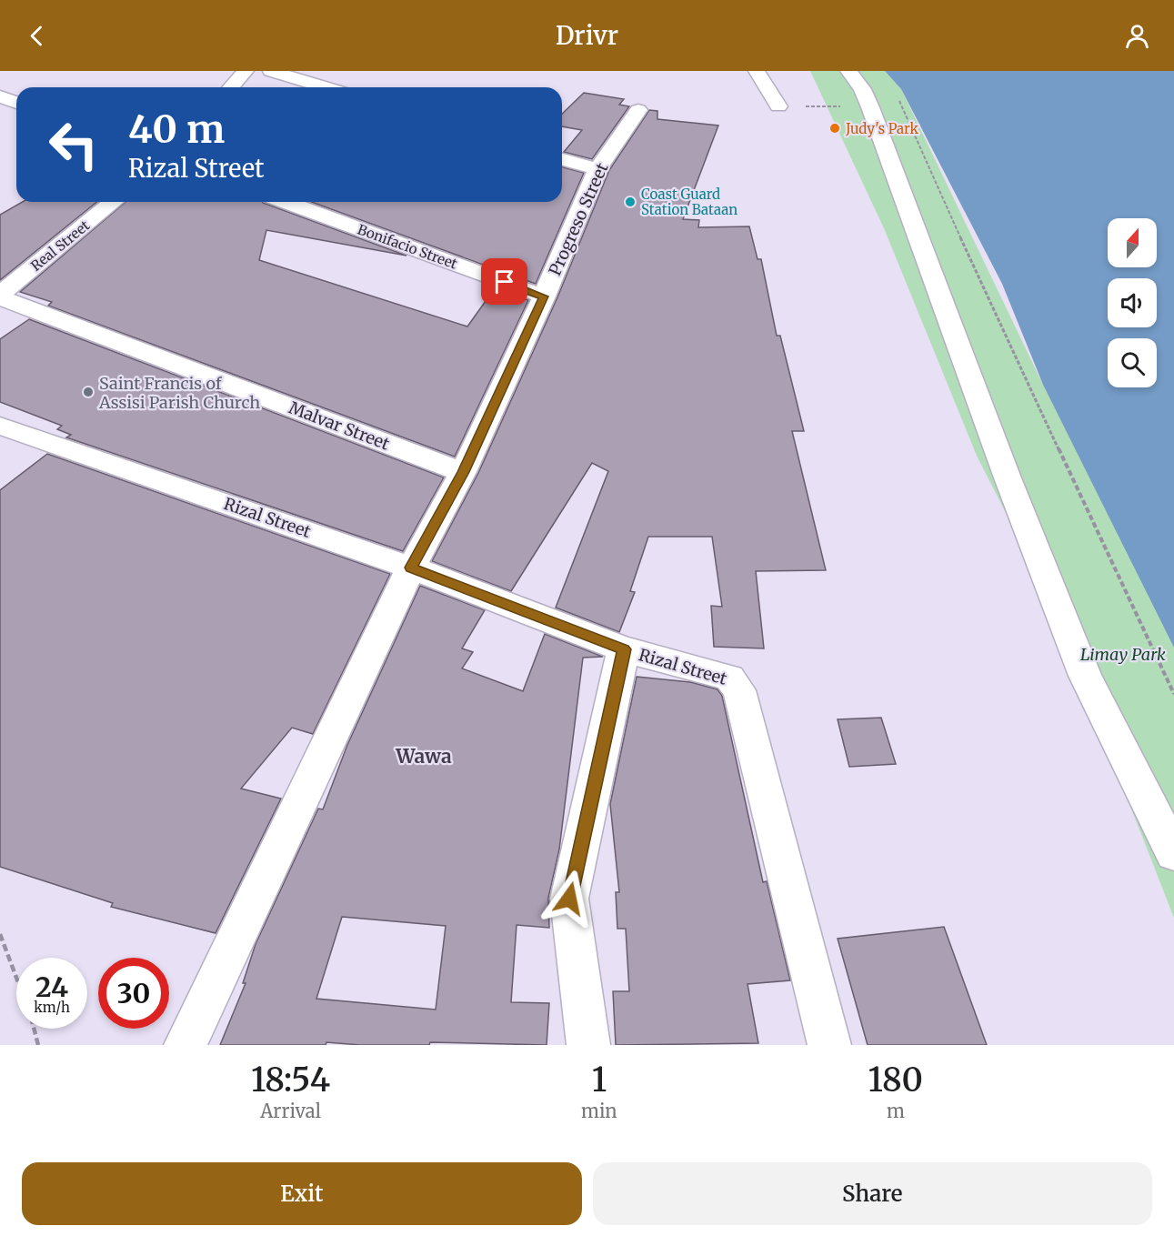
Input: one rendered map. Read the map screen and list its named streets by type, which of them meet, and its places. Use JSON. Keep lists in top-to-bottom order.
{
  "streets": {
    "street": [
      "Progreso Street",
      "Real Street",
      "Bonifacio Street",
      "Malvar Street",
      "Rizal Street"
    ]
  },
  "crossings": [
    ["Progreso Street", "Bonifacio Street"],
    ["Progreso Street", "Malvar Street"],
    ["Progreso Street", "Rizal Street"],
    ["Real Street", "Malvar Street"]
  ],
  "districts": ["Wawa"],
  "parks": ["Limay Park"],
  "places": ["Judy's Park", "Coast Guard Station Bataan", "Saint Francis of Assisi Parish Church"],
  "north": "top",
  "page": {
    "header": "Drivr",
    "turn": ["40 m", "Rizal Street"],
    "speed": "24 km/h",
    "limit": "30",
    "eta": [
      "18:54",
      "Arrival",
      "1",
      "min",
      "180",
      "m"
    ],
    "buttons": ["Exit", "Share"]
  }
}
